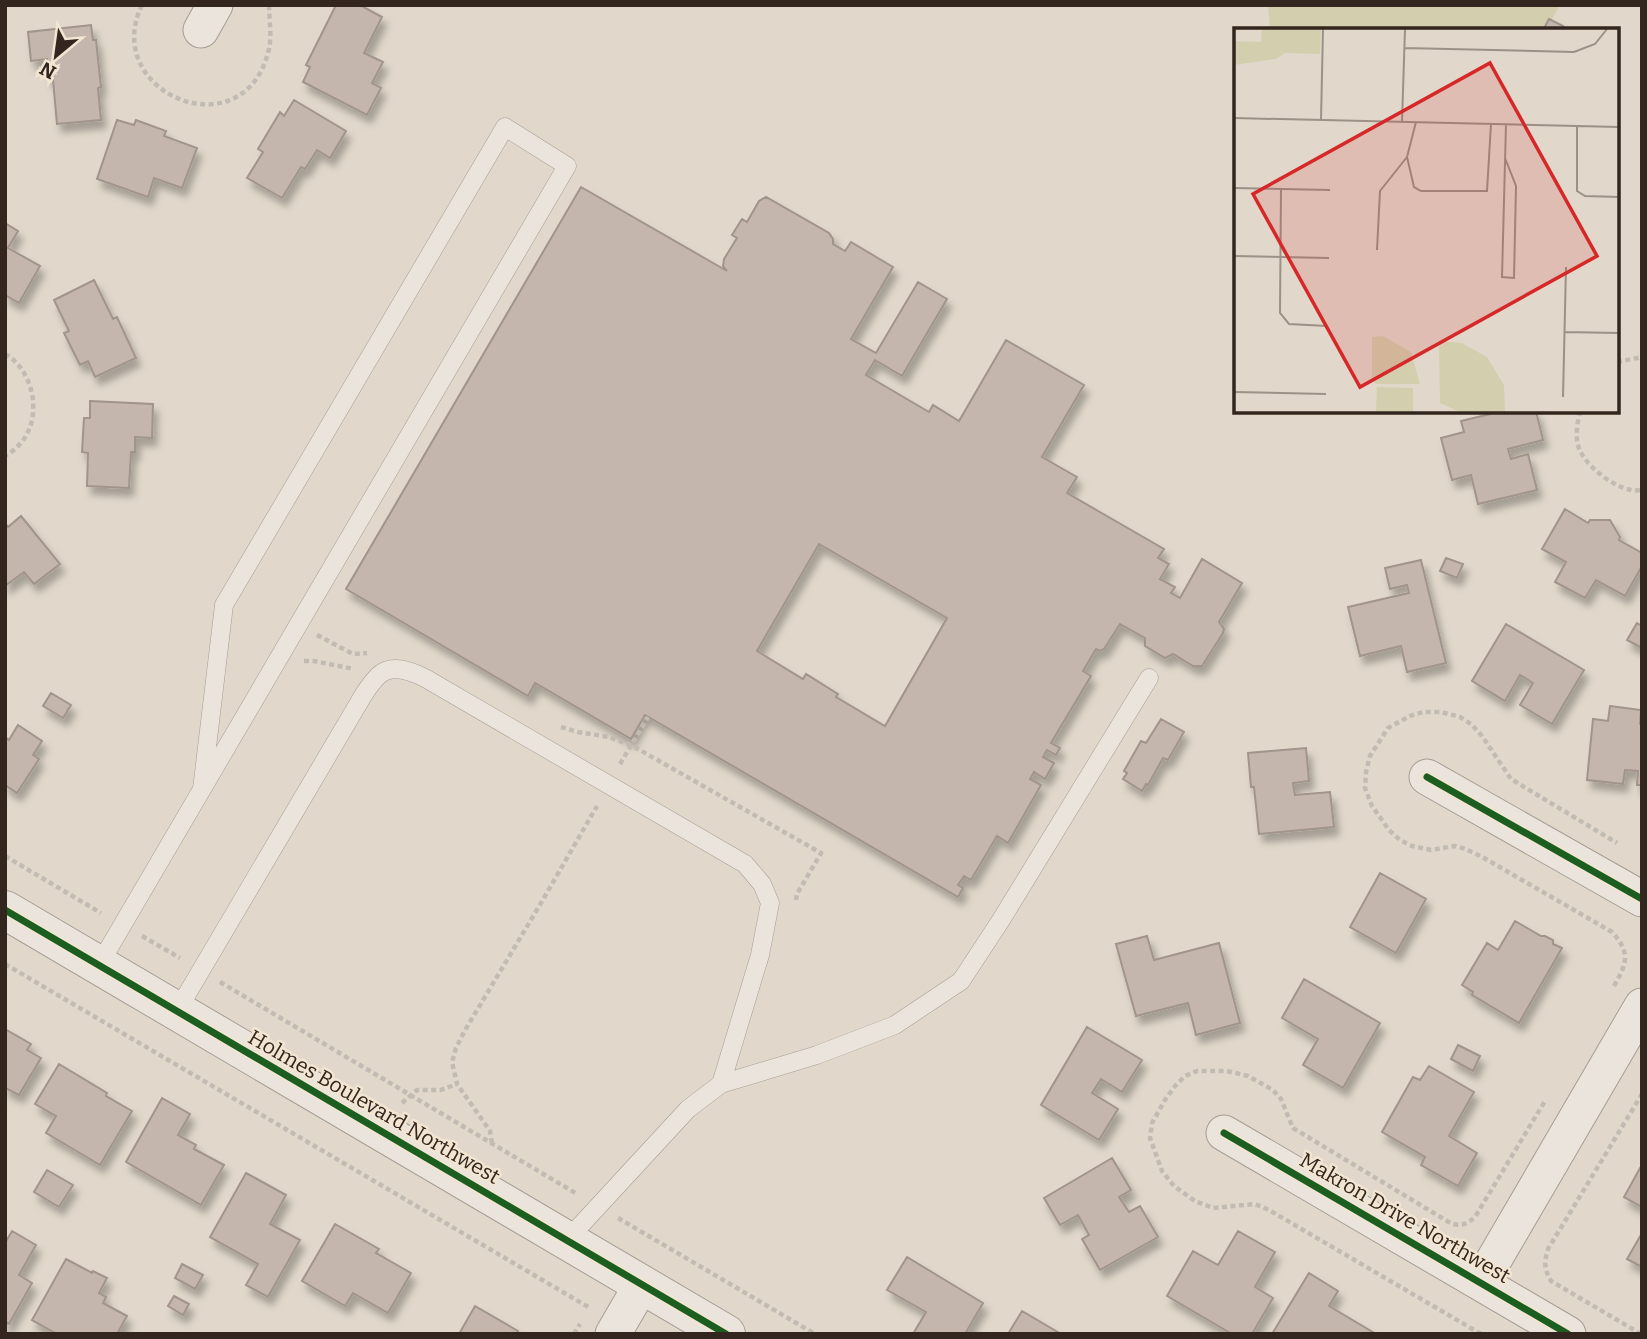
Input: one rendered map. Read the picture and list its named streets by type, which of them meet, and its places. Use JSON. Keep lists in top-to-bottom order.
{
  "streets": {
    "street": ["Holmes Boulevard Northwest", "Makron Drive Northwest"]
  },
  "north": "bottom left"
}
